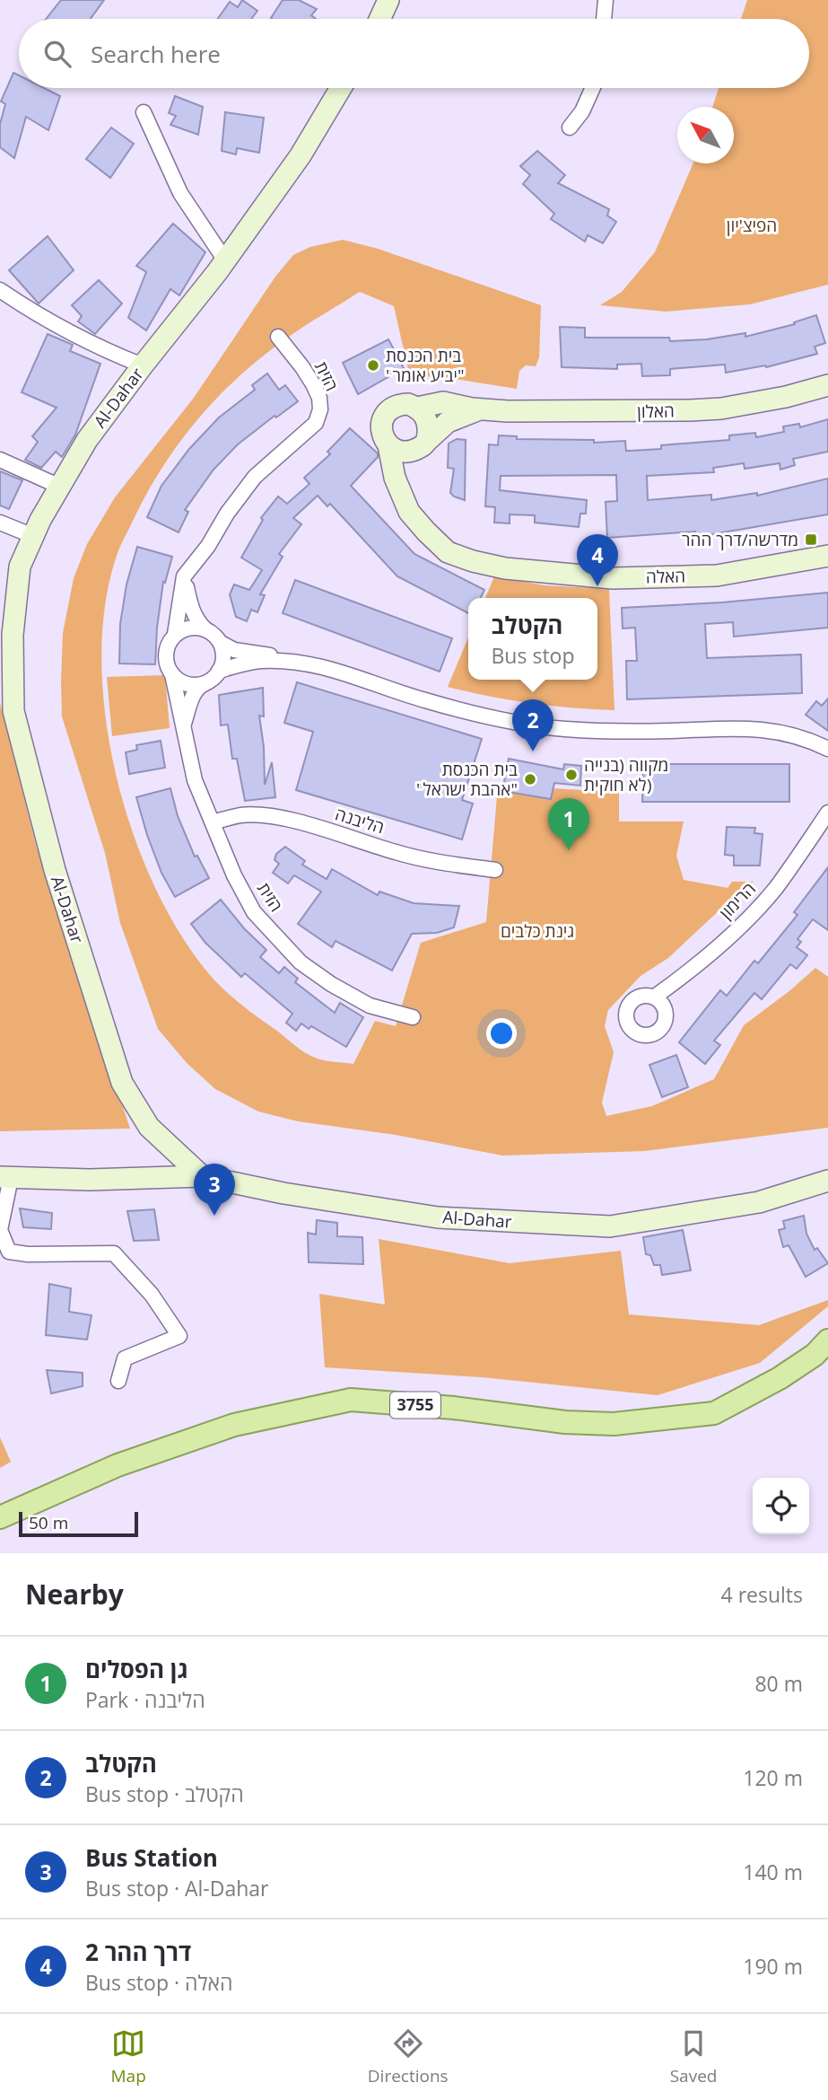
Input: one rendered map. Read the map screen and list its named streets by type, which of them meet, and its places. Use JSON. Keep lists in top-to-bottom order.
{
  "streets": {
    "main road": ["3755"],
    "street": [
      "הזית",
      "Al-Dahar",
      "האלון",
      "האלה",
      "הליבנה",
      "הרימון"
    ]
  },
  "crossings": [
    ["הזית", "הליבנה"],
    ["האלון", "האלה"]
  ],
  "parks": ["הפיצ'יון", "גינת כלבים"],
  "places": {
    "other": ["בית הכנסת \"יביע אומר\"", "מקווה (בנייה לא חוקית)", "בית הכנסת \"אהבת ישראל\""],
    "transit": ["מדרשה/דרך ההר"]
  },
  "scale_bar": "50 m",
  "north": "top left",
  "page": {
    "search": "Search here",
    "pins": [
      "4",
      "2",
      "1",
      "3"
    ],
    "popup": ["הקטלב", "Bus stop"],
    "scale": "50 m",
    "heading": ["Nearby", "4 results"],
    "list": [
      {
        "mark": "1",
        "name": "גן הפסלים",
        "note": "Park · הליבנה",
        "value": "80 m"
      },
      {
        "mark": "2",
        "name": "הקטלב",
        "note": "Bus stop · הקטלב",
        "value": "120 m"
      },
      {
        "mark": "3",
        "name": "Bus Station",
        "note": "Bus stop · Al-Dahar",
        "value": "140 m"
      },
      {
        "mark": "4",
        "name": "דרך ההר 2",
        "note": "Bus stop · האלה",
        "value": "190 m"
      }
    ],
    "nav": ["Map", "Directions", "Saved"]
  }
}
